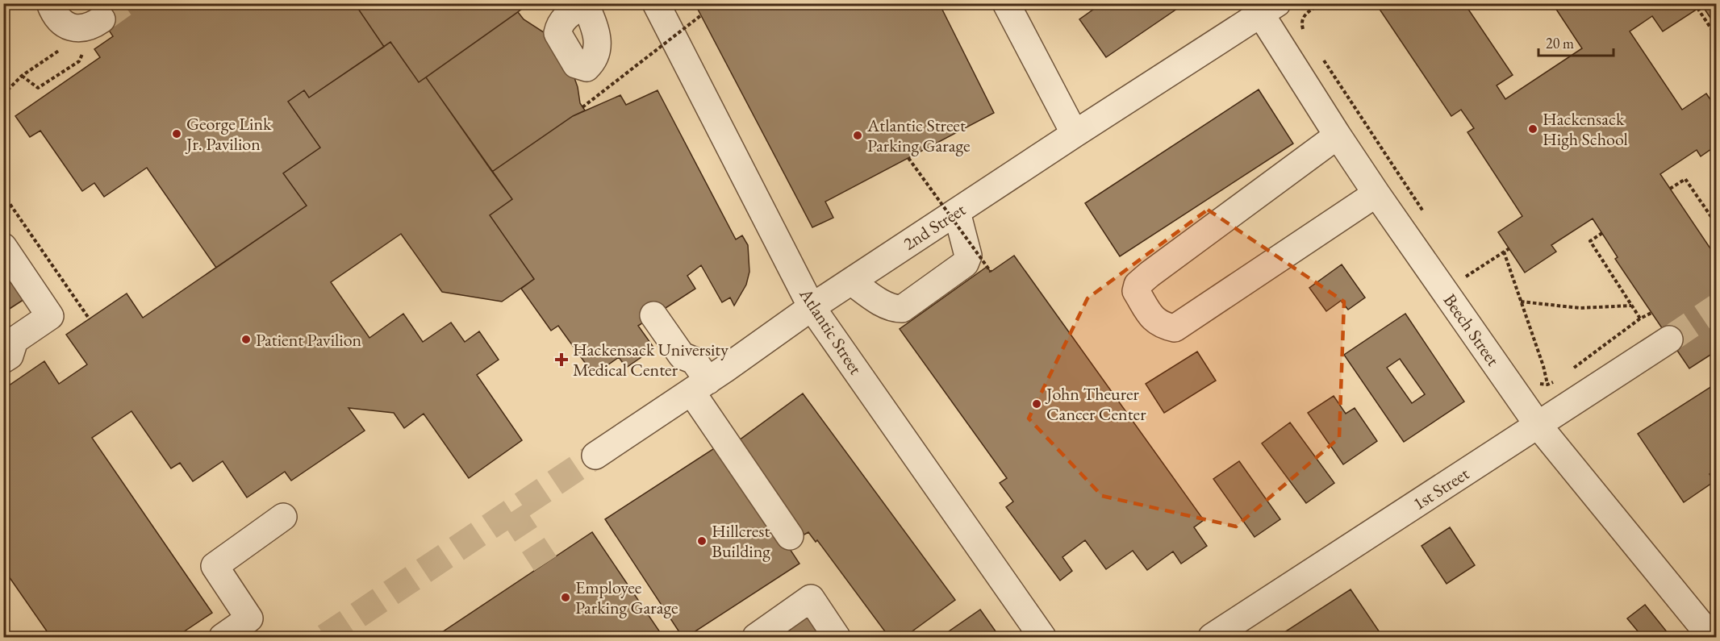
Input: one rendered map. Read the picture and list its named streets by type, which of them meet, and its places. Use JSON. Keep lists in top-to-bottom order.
{
  "streets": {
    "street": [
      "2nd Street",
      "Beech Street",
      "Atlantic Street",
      "1st Street"
    ]
  },
  "crossings": [
    ["2nd Street", "Beech Street"],
    ["2nd Street", "Atlantic Street"],
    ["Beech Street", "1st Street"]
  ],
  "places": {
    "other": [
      "Hackensack High School",
      "George Link Jr. Pavilion",
      "Atlantic Street Parking Garage",
      "Patient Pavilion",
      "John Theurer Cancer Center",
      "Hillcrest Building",
      "Employee Parking Garage"
    ],
    "health": ["Hackensack University Medical Center"]
  },
  "scale_bar": "20 m"
}
